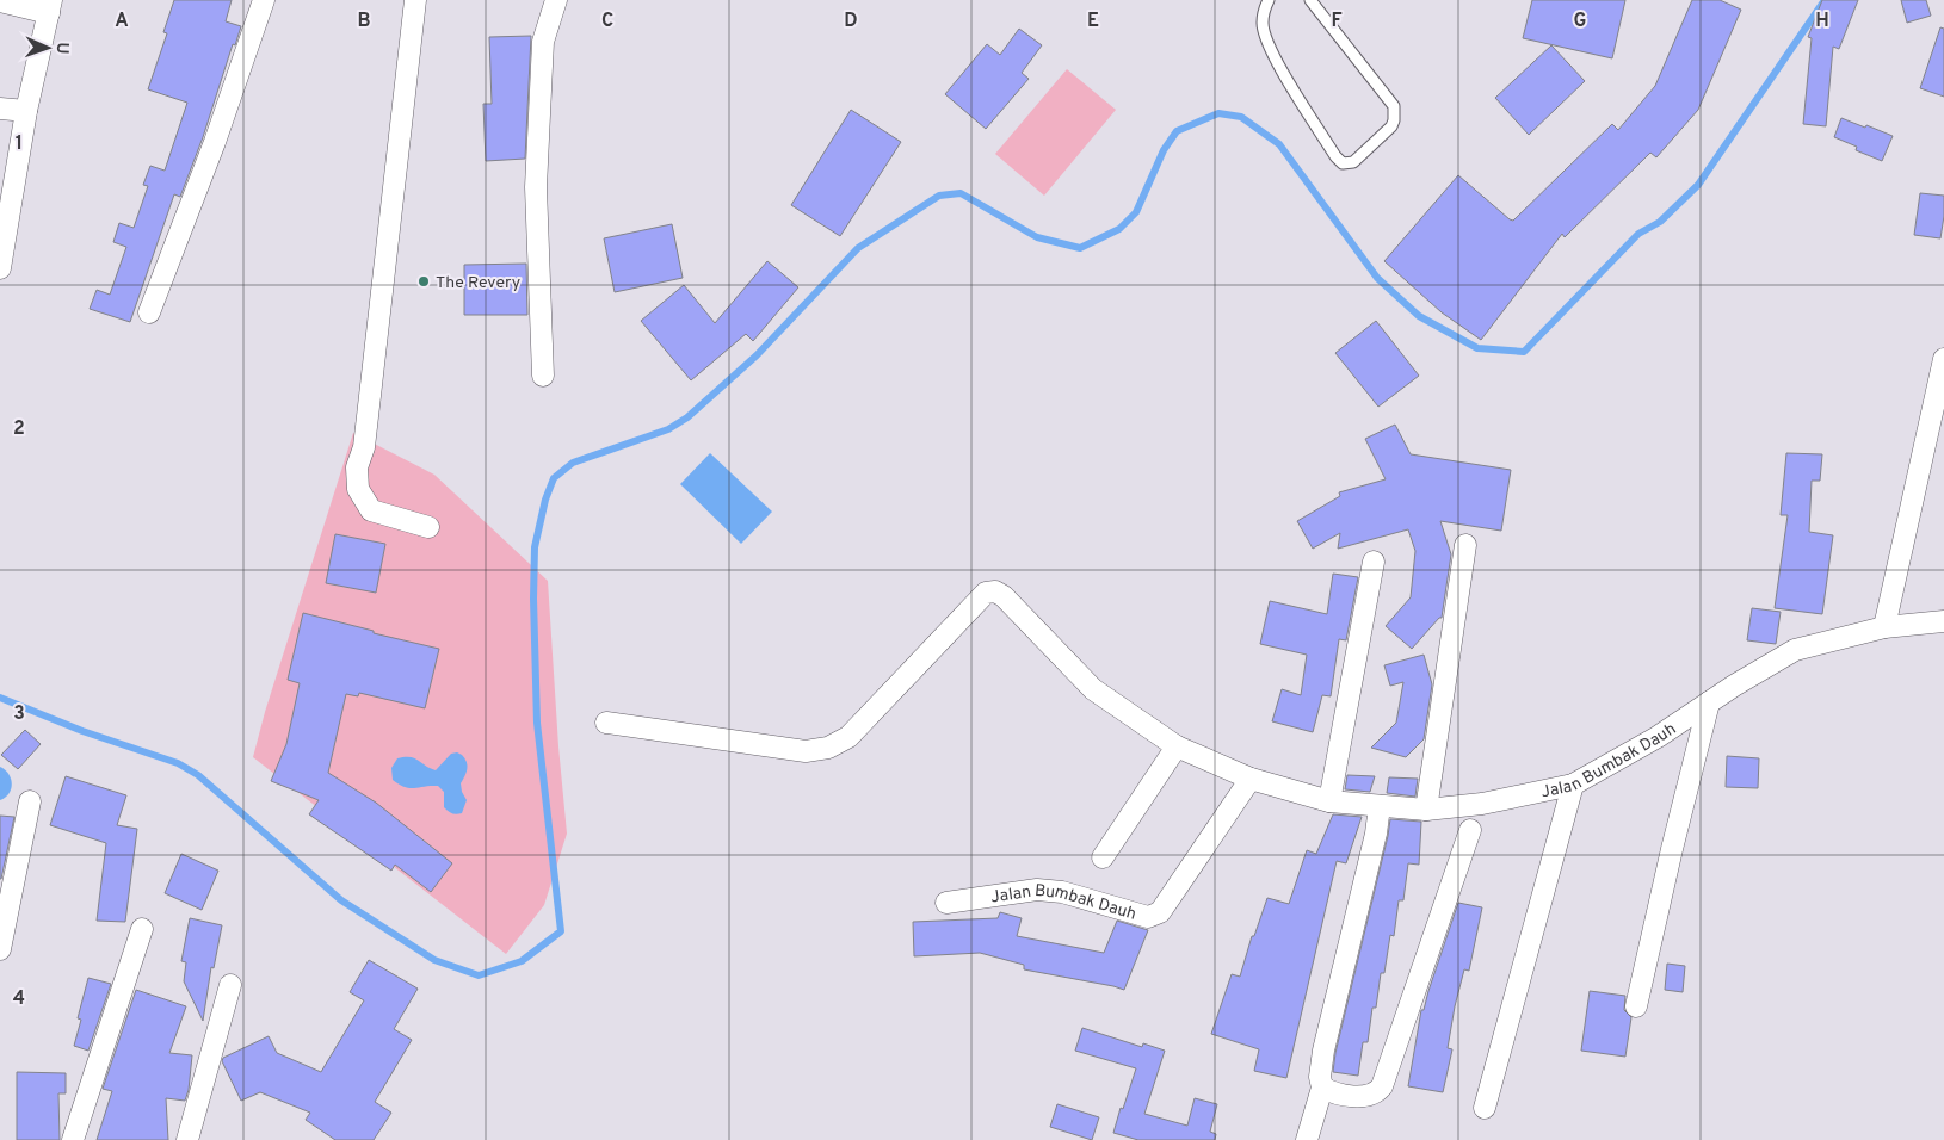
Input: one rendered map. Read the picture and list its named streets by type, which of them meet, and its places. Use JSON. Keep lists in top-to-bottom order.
{
  "streets": {
    "street": ["Jalan Bumbak Dauh"]
  },
  "places": ["The Revery"],
  "north": "right",
  "grid": {
    "columns": [
      "A",
      "B",
      "C",
      "D",
      "E",
      "F",
      "G",
      "H"
    ],
    "rows": [
      "1",
      "2",
      "3",
      "4"
    ]
  }
}
